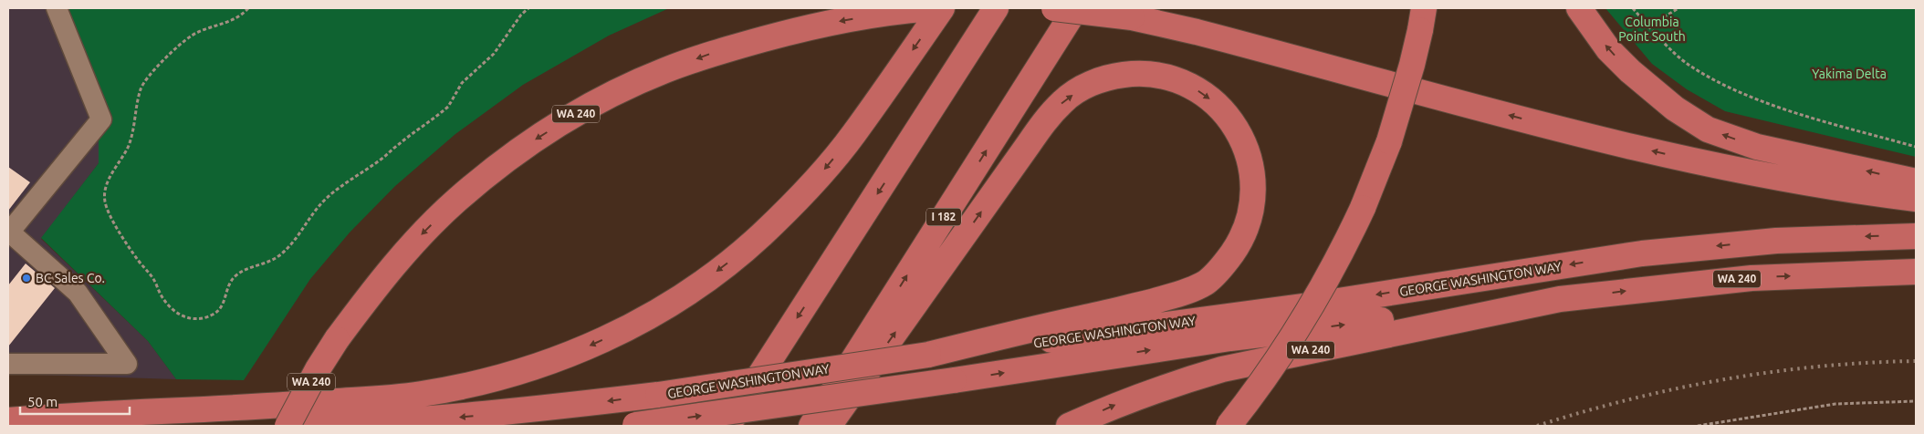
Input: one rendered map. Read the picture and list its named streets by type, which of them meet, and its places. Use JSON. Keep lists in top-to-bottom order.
{
  "streets": {
    "highway": ["WA 240", "I 182", "GEORGE WASHINGTON WAY"]
  },
  "crossings": [
    ["WA 240", "GEORGE WASHINGTON WAY"]
  ],
  "parks": ["Columbia Point South", "Yakima Delta"],
  "places": ["BC Sales Co."],
  "scale_bar": "50 m"
}
